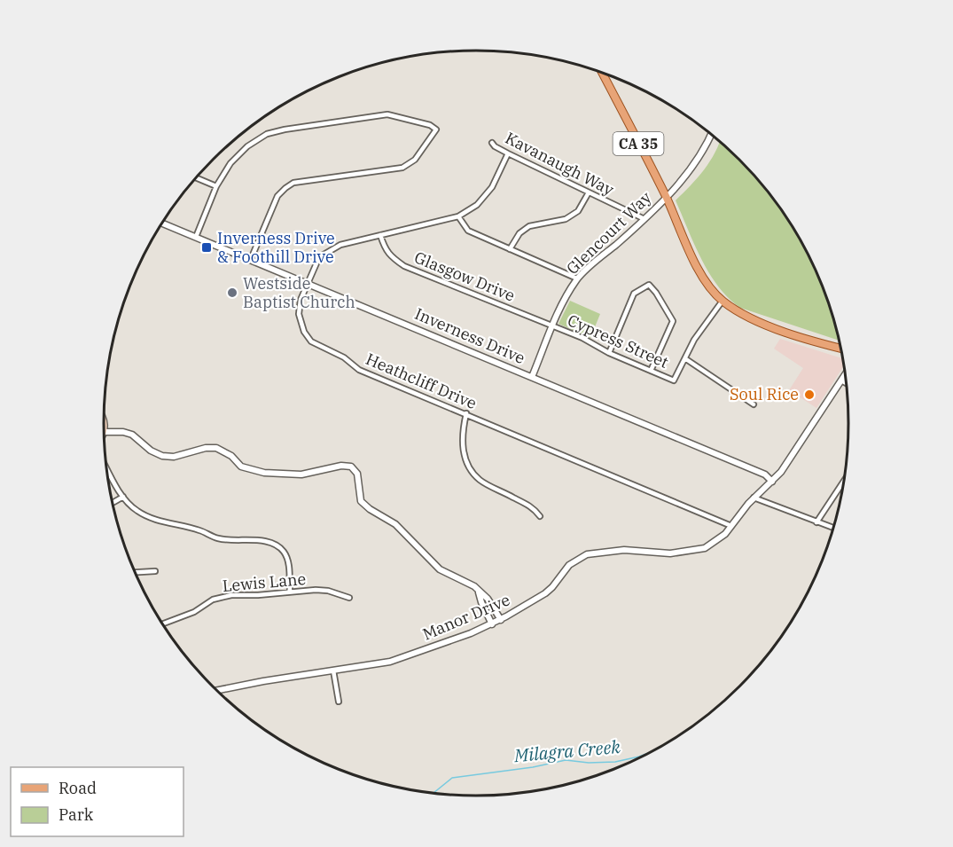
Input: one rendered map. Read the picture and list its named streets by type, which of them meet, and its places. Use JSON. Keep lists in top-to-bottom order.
{
  "streets": {
    "main road": ["CA 35"],
    "street": [
      "Kavanaugh Way",
      "Glencourt Way",
      "Glasgow Drive",
      "Inverness Drive",
      "Cypress Street",
      "Heathcliff Drive",
      "Lewis Lane",
      "Manor Drive"
    ]
  },
  "crossings": [
    ["CA 35", "Glencourt Way"],
    ["CA 35", "Cypress Street"],
    ["Kavanaugh Way", "Glencourt Way"],
    ["Kavanaugh Way", "Heathcliff Drive"],
    ["Glencourt Way", "Glasgow Drive"],
    ["Glencourt Way", "Inverness Drive"],
    ["Glencourt Way", "Cypress Street"],
    ["Glasgow Drive", "Cypress Street"],
    ["Glasgow Drive", "Heathcliff Drive"],
    ["Inverness Drive", "Heathcliff Drive"],
    ["Inverness Drive", "Manor Drive"],
    ["Heathcliff Drive", "Manor Drive"]
  ],
  "water": ["Milagra Creek"],
  "places": {
    "transit": ["Inverness Drive & Foothill Drive"],
    "other": ["Westside Baptist Church", "Soul Rice"]
  },
  "legend": ["Road", "Park"]
}
